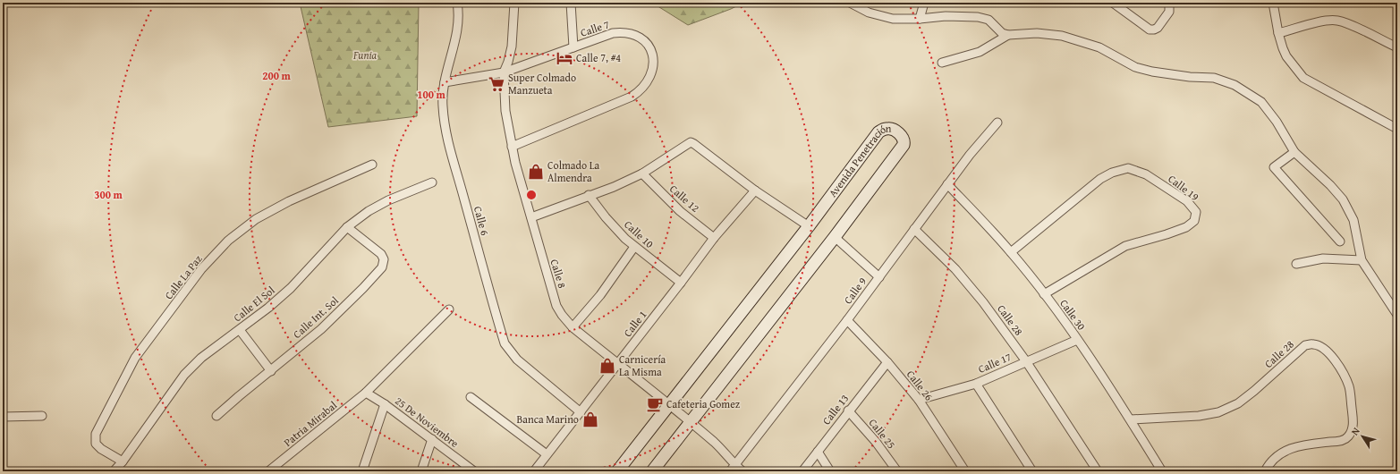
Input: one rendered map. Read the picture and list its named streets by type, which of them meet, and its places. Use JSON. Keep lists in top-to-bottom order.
{
  "streets": {
    "street": [
      "Calle 7",
      "Avenida Penetración",
      "Calle 19",
      "Calle 12",
      "Calle 6",
      "Calle 10",
      "Calle 8",
      "Calle La Paz",
      "Calle 9",
      "Calle El Sol",
      "Calle 30",
      "Calle Int. Sol",
      "Calle 28",
      "Calle 1",
      "Calle 17",
      "Calle 26",
      "Calle 13",
      "25 De Noviembre",
      "Patria Mirabal",
      "Calle 25"
    ]
  },
  "crossings": [
    ["Calle 7", "Calle 6"],
    ["Calle 7", "Calle 8"],
    ["Avenida Penetración", "Calle 8"],
    ["Calle 19", "Calle 30"],
    ["Calle 12", "Calle 1"],
    ["Calle 6", "Calle 1"],
    ["Calle 10", "Calle 1"],
    ["Calle 8", "Calle 9"],
    ["Calle 8", "Calle 1"],
    ["Calle La Paz", "Calle El Sol"],
    ["Calle 9", "Calle 30"],
    ["Calle 9", "Calle 28"],
    ["Calle 9", "Calle 26"],
    ["Calle El Sol", "Calle Int. Sol"],
    ["Calle 30", "Calle 28"],
    ["Calle 30", "Calle 17"],
    ["Calle 28", "Calle 17"],
    ["Calle 17", "Calle 26"],
    ["Calle 26", "Calle 13"],
    ["Calle 13", "Calle 25"],
    ["25 De Noviembre", "Patria Mirabal"]
  ],
  "parks": ["Funia"],
  "places": {
    "hotel": ["Calle 7, #4"],
    "supermarket": ["Super Colmado Manzueta"],
    "shop": ["Colmado La Almendra", "Carnicería La Misma", "Banca Marino"],
    "cafe": ["Cafeteria Gomez"]
  },
  "north": "top left",
  "rings": ["200 m", "100 m", "300 m"]
}
